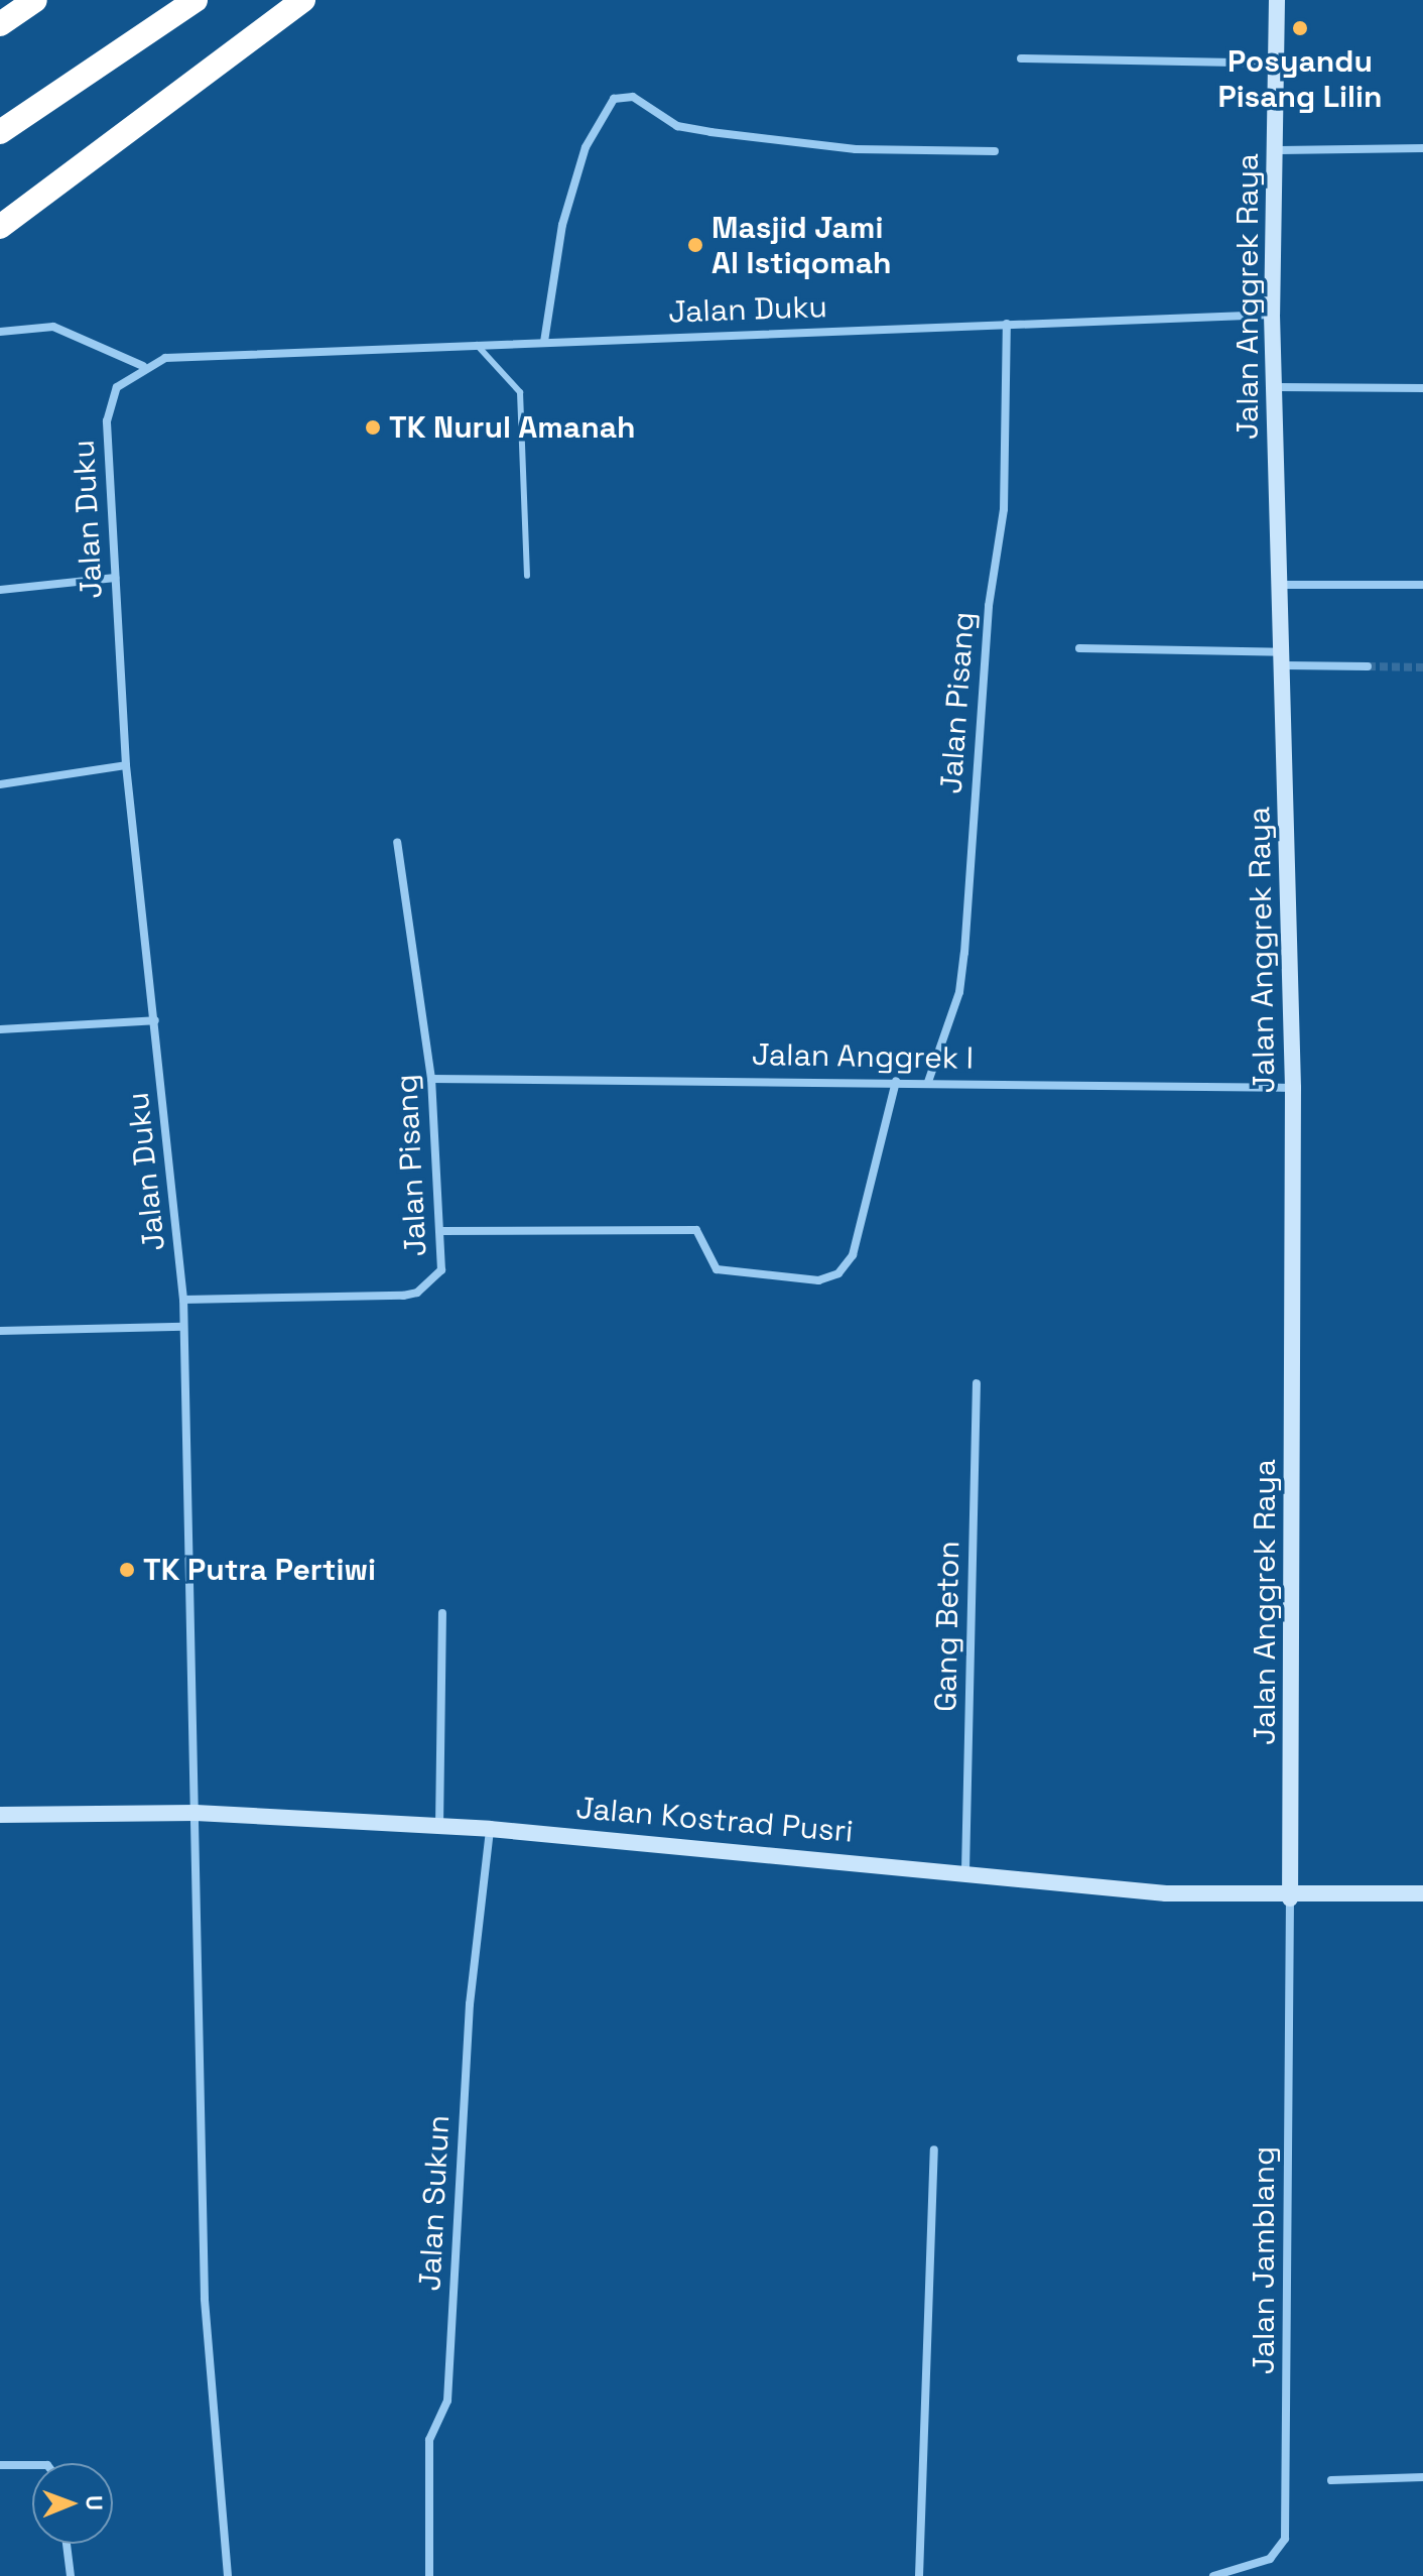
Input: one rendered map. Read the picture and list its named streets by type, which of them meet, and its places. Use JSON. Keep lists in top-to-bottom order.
{
  "streets": {
    "street": [
      "Jalan Anggrek Raya",
      "Jalan Duku",
      "Jalan Pisang",
      "Jalan Anggrek I",
      "Gang Beton",
      "Jalan Kostrad Pusri",
      "Jalan Sukun",
      "Jalan Jamblang"
    ]
  },
  "crossings": [
    ["Jalan Anggrek Raya", "Jalan Duku"],
    ["Jalan Anggrek Raya", "Jalan Anggrek I"],
    ["Jalan Anggrek Raya", "Jalan Kostrad Pusri"],
    ["Jalan Anggrek Raya", "Jalan Jamblang"],
    ["Jalan Duku", "Jalan Pisang"],
    ["Jalan Duku", "Jalan Kostrad Pusri"],
    ["Jalan Pisang", "Jalan Anggrek I"],
    ["Gang Beton", "Jalan Kostrad Pusri"],
    ["Jalan Kostrad Pusri", "Jalan Sukun"],
    ["Jalan Kostrad Pusri", "Jalan Jamblang"]
  ],
  "places": [
    "Posyandu Pisang Lilin",
    "Masjid Jami Al Istiqomah",
    "TK Nurul Amanah",
    "TK Putra Pertiwi"
  ],
  "north": "right"
}
